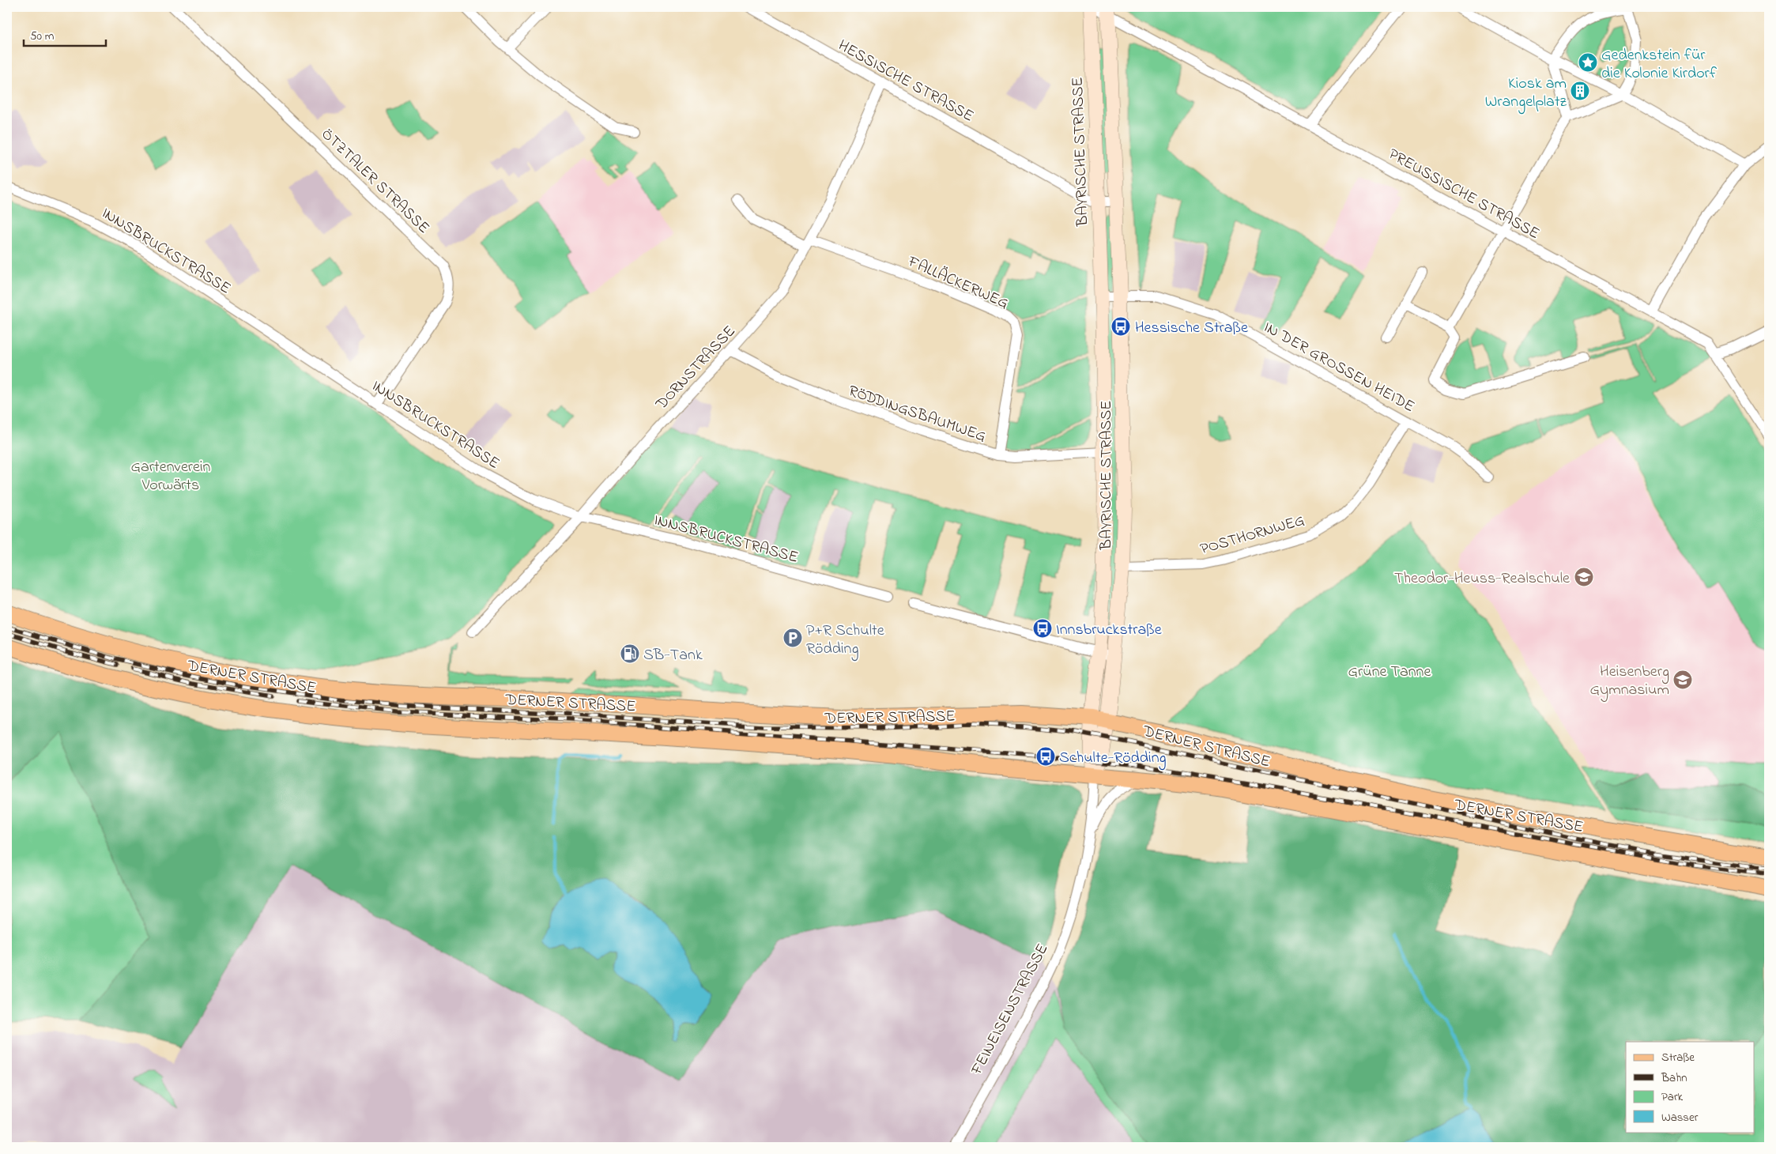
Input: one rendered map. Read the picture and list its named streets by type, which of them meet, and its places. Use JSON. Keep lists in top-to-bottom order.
{
  "streets": {
    "main road": ["DERNER STRASSE"],
    "street": [
      "HESSISCHE STRASSE",
      "BAYRISCHE STRASSE",
      "ÖTZTALER STRASSE",
      "PREUSSISCHE STRASSE",
      "INNSBRUCKSTRASSE",
      "FALLÄCKERWEG",
      "IN DER GROSSEN HEIDE",
      "DORNSTRASSE",
      "RÖDDINGSBAUMWEG",
      "POSTHORNWEG",
      "FEINEISENSTRASSE"
    ]
  },
  "crossings": [
    ["HESSISCHE STRASSE", "BAYRISCHE STRASSE"],
    ["HESSISCHE STRASSE", "DORNSTRASSE"],
    ["BAYRISCHE STRASSE", "PREUSSISCHE STRASSE"],
    ["BAYRISCHE STRASSE", "IN DER GROSSEN HEIDE"],
    ["BAYRISCHE STRASSE", "RÖDDINGSBAUMWEG"],
    ["BAYRISCHE STRASSE", "POSTHORNWEG"],
    ["BAYRISCHE STRASSE", "DERNER STRASSE"],
    ["BAYRISCHE STRASSE", "FEINEISENSTRASSE"],
    ["ÖTZTALER STRASSE", "INNSBRUCKSTRASSE"],
    ["INNSBRUCKSTRASSE", "DORNSTRASSE"],
    ["FALLÄCKERWEG", "DORNSTRASSE"],
    ["FALLÄCKERWEG", "RÖDDINGSBAUMWEG"],
    ["IN DER GROSSEN HEIDE", "POSTHORNWEG"],
    ["DORNSTRASSE", "RÖDDINGSBAUMWEG"],
    ["DERNER STRASSE", "FEINEISENSTRASSE"]
  ],
  "parks": ["Gartenverein Vorwärts", "Grüne Tanne"],
  "places": {
    "place": ["Gedenkstein für die Kolonie Kirdorf"],
    "building": ["Kiosk am Wrangelplatz"],
    "bus stop": ["Hessische Straße", "Innsbruckstraße", "Schulte-Rödding"],
    "school or university": ["Theodor-Heuss-Realschule", "Heisenberg Gymnasium"],
    "parking": ["P+R Schulte Rödding"],
    "fuel station": ["SB-Tank"]
  },
  "legend": [
    "Straße",
    "Bahn",
    "Park",
    "Wasser"
  ],
  "scale_bar": "50 m"
}
